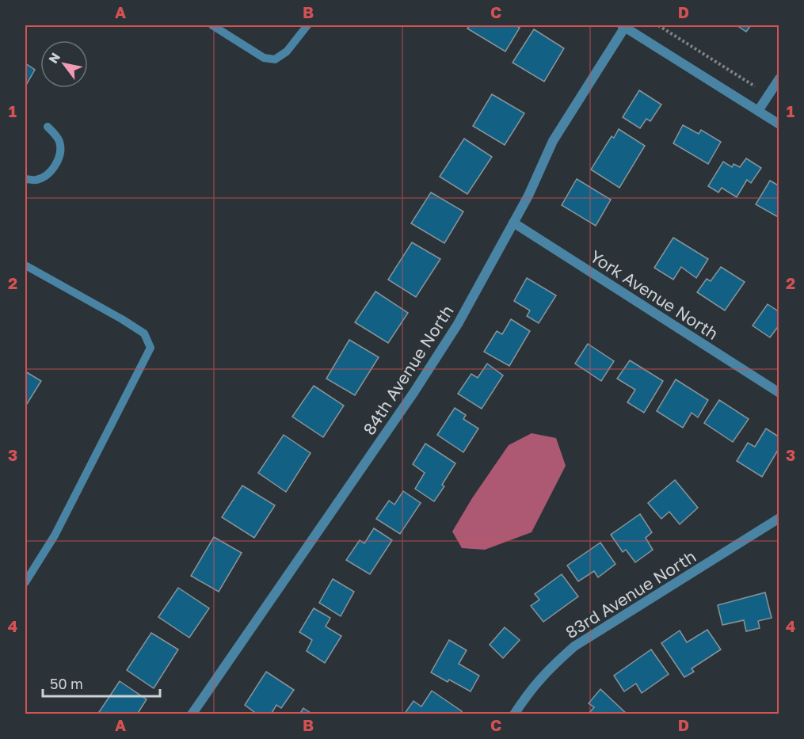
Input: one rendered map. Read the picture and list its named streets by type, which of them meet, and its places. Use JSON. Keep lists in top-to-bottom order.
{
  "streets": {
    "street": ["York Avenue North", "84th Avenue North", "83rd Avenue North"]
  },
  "crossings": [
    ["York Avenue North", "84th Avenue North"]
  ],
  "scale_bar": "50 m",
  "north": "top left",
  "grid": {
    "columns": [
      "A",
      "B",
      "C",
      "D"
    ],
    "rows": [
      "1",
      "2",
      "3",
      "4"
    ]
  }
}
